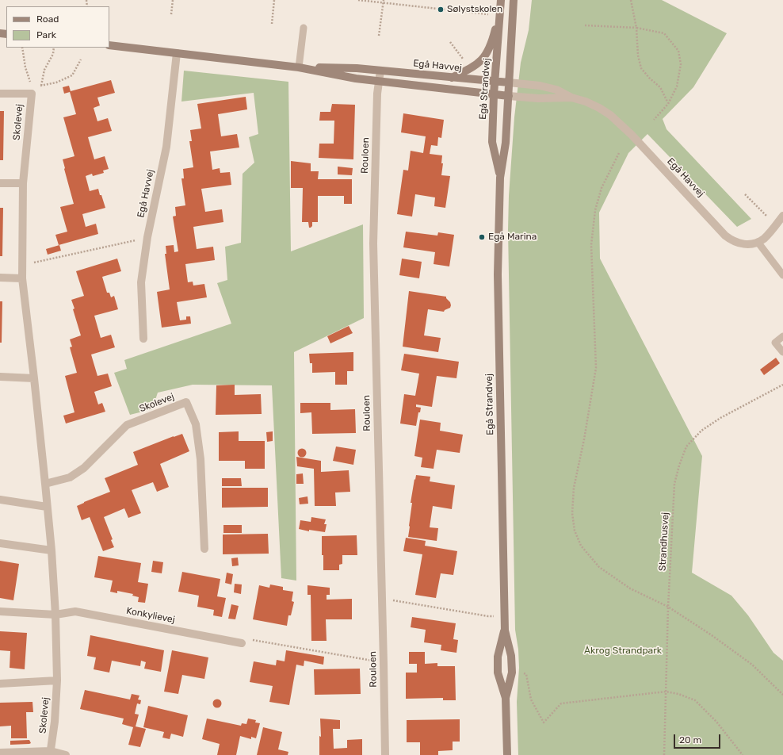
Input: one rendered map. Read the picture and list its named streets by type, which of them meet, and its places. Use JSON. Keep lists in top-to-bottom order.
{
  "streets": {
    "street": [
      "Egå Havvej",
      "Egå Strandvej",
      "Skolevej",
      "Rouloen",
      "Konkylievej"
    ],
    "path": ["Strandhusvej"]
  },
  "crossings": [
    ["Egå Havvej", "Egå Strandvej"],
    ["Egå Havvej", "Rouloen"],
    ["Skolevej", "Konkylievej"]
  ],
  "parks": ["Åkrog Strandpark"],
  "places": ["Sølystskolen", "Egå Marina"],
  "legend": ["Road", "Park"],
  "scale_bar": "20 m"
}
